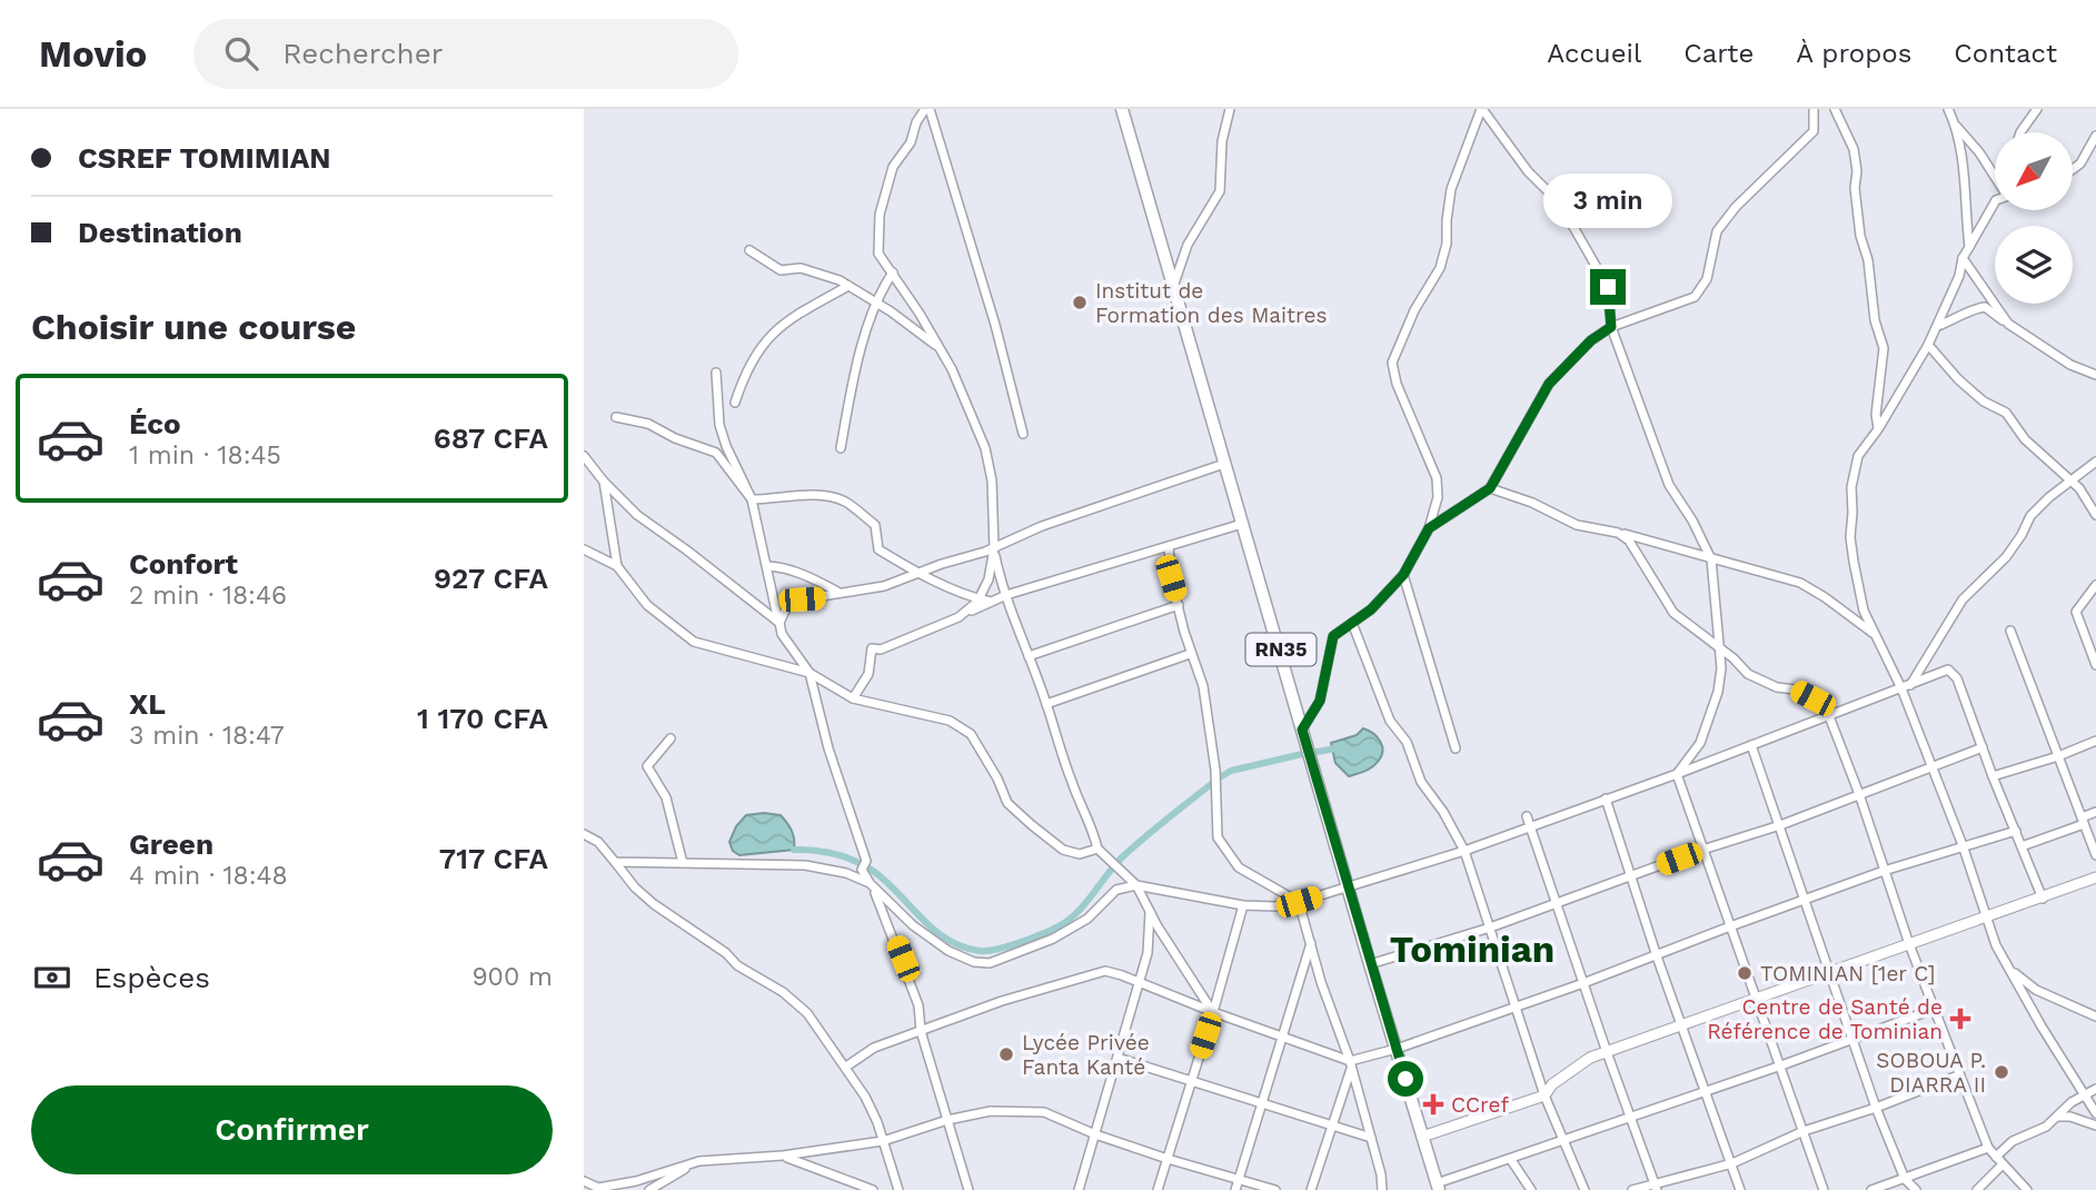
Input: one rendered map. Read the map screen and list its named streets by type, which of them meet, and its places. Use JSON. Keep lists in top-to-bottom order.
{
  "streets": {
    "main road": ["RN35"]
  },
  "districts": ["Tominian"],
  "places": {
    "other": [
      "Institut de Formation des Maitres",
      "TOMINIAN [1er C]",
      "Lycée Privée Fanta Kanté",
      "SOBOUA P. DIARRA II"
    ],
    "health": ["Centre de Santé de Référence de Tominian", "CCref"]
  },
  "north": "bottom left",
  "page": {
    "header": "Movio",
    "search": "Rechercher",
    "nav": [
      "Accueil",
      "Carte",
      "À propos",
      "Contact"
    ],
    "banner": ["CSREF TOMIMIAN", "Destination"],
    "bubble": "3 min",
    "heading": "Choisir une course",
    "list": [
      {
        "name": "Éco",
        "note": "1 min · 18:45",
        "value": "687 CFA"
      },
      {
        "name": "Confort",
        "note": "2 min · 18:46",
        "value": "927 CFA"
      },
      {
        "name": "XL",
        "note": "3 min · 18:47",
        "value": "1 170 CFA"
      },
      {
        "name": "Green",
        "note": "4 min · 18:48",
        "value": "717 CFA"
      }
    ],
    "pay": ["Espèces", "900 m"],
    "buttons": "Confirmer"
  }
}
